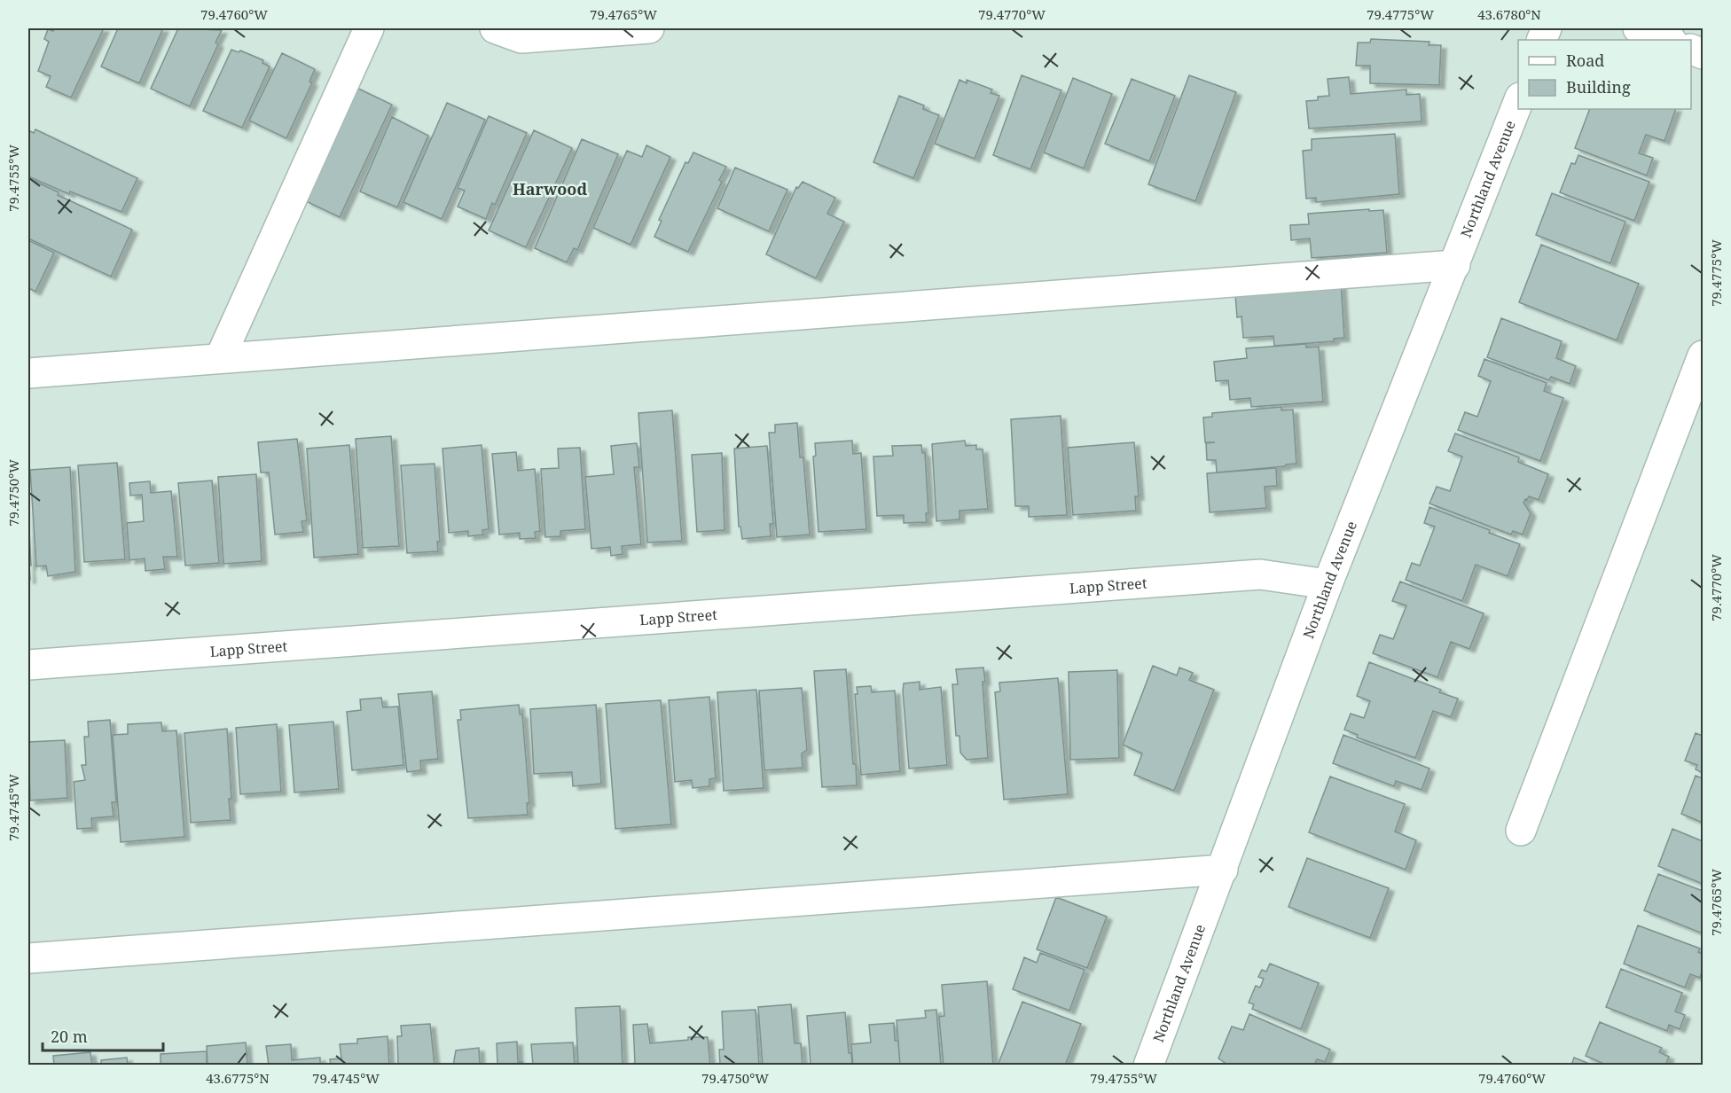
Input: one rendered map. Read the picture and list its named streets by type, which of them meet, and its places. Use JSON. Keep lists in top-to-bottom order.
{
  "streets": {
    "street": ["Northland Avenue", "Lapp Street"]
  },
  "crossings": [
    ["Northland Avenue", "Lapp Street"]
  ],
  "districts": ["Harwood"],
  "legend": ["Road", "Building"],
  "scale_bar": "20 m",
  "coordinates": [
    "79.4760°W",
    "79.4765°W",
    "79.4770°W",
    "79.4775°W",
    "43.6780°N",
    "79.4755°W",
    "79.4750°W",
    "79.4745°W",
    "43.6775°N"
  ]
}
